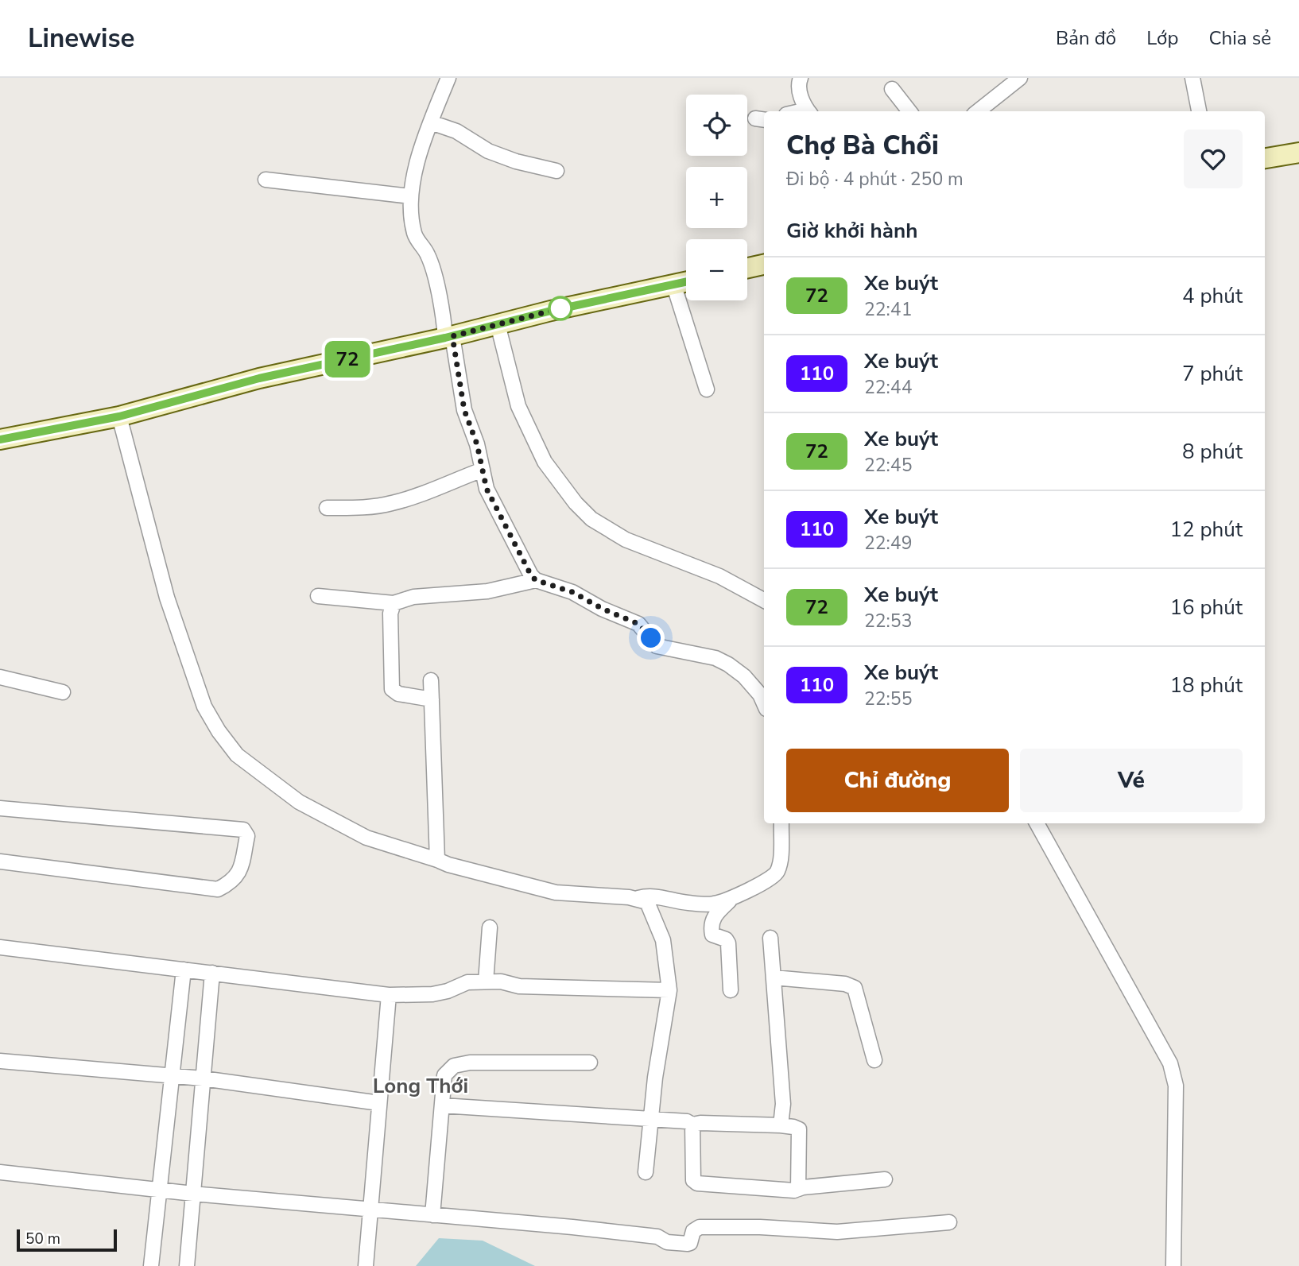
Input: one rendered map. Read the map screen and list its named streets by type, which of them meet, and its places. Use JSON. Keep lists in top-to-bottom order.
{
  "districts": ["Long Thới"],
  "lines": ["bus line 72"],
  "scale_bar": "50 m",
  "page": {
    "header": "Linewise",
    "nav": ["Bản đồ", "Lớp", "Chia sẻ"],
    "on_map": "72",
    "map_buttons": ["+", "−"],
    "heading": [
      ["Chợ Bà Chồi", "Đi bộ · 4 phút · 250 m"],
      "Giờ khởi hành"
    ],
    "list": [
      {
        "mark": "72",
        "name": "Xe buýt",
        "note": "22:41",
        "value": "4 phút"
      },
      {
        "mark": "110",
        "name": "Xe buýt",
        "note": "22:44",
        "value": "7 phút"
      },
      {
        "mark": "72",
        "name": "Xe buýt",
        "note": "22:45",
        "value": "8 phút"
      },
      {
        "mark": "110",
        "name": "Xe buýt",
        "note": "22:49",
        "value": "12 phút"
      },
      {
        "mark": "72",
        "name": "Xe buýt",
        "note": "22:53",
        "value": "16 phút"
      },
      {
        "mark": "110",
        "name": "Xe buýt",
        "note": "22:55",
        "value": "18 phút"
      }
    ],
    "buttons": ["Chỉ đường", "Vé"],
    "scale": "50 m"
  }
}
